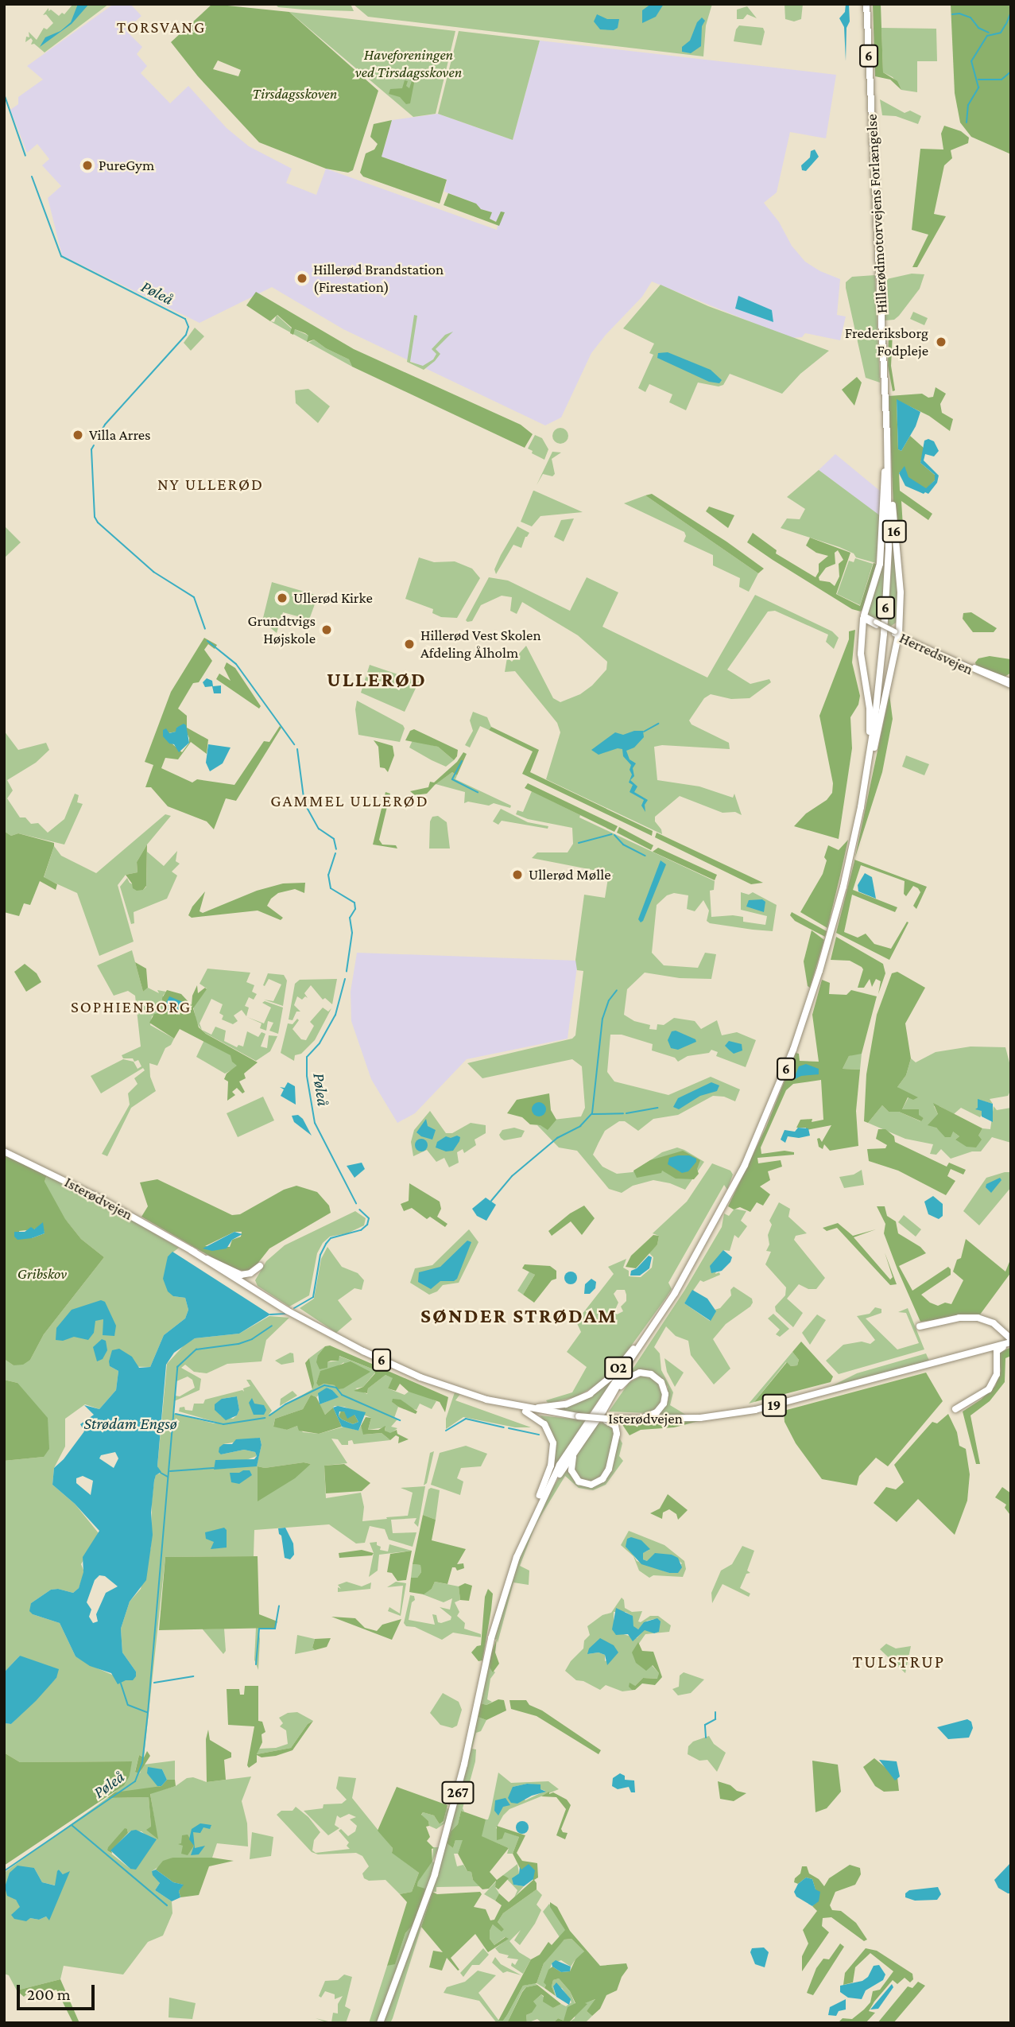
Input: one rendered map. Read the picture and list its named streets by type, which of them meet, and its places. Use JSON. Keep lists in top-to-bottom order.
{
  "streets": {
    "highway": [
      "6",
      "Hillerødmotorvejens Forlængelse",
      "16",
      "Isterødvejen",
      "O2",
      "19",
      "267"
    ],
    "main road": ["Herredsvejen"]
  },
  "crossings": [
    ["6", "Hillerødmotorvejens Forlængelse"],
    ["6", "Isterødvejen"],
    ["Hillerødmotorvejens Forlængelse", "16"],
    ["Hillerødmotorvejens Forlængelse", "O2"],
    ["16", "Herredsvejen"],
    ["Isterødvejen", "O2"]
  ],
  "districts": [
    "TORSVANG",
    "NY ULLERØD",
    "ULLERØD",
    "GAMMEL ULLERØD",
    "SOPHIENBORG",
    "SØNDER STRØDAM",
    "TULSTRUP"
  ],
  "water": ["Pøleå", "Strødam Engsø"],
  "parks": ["Haveforeningen ved Tirsdagsskoven", "Tirsdagsskoven", "Gribskov"],
  "places": [
    "PureGym",
    "Hillerød Brandstation (Firestation)",
    "Frederiksborg Fodpleje",
    "Villa Arres",
    "Ullerød Kirke",
    "Grundtvigs Højskole",
    "Hillerød Vest Skolen Afdeling Ålholm",
    "Ullerød Mølle"
  ],
  "scale_bar": "200 m"
}
